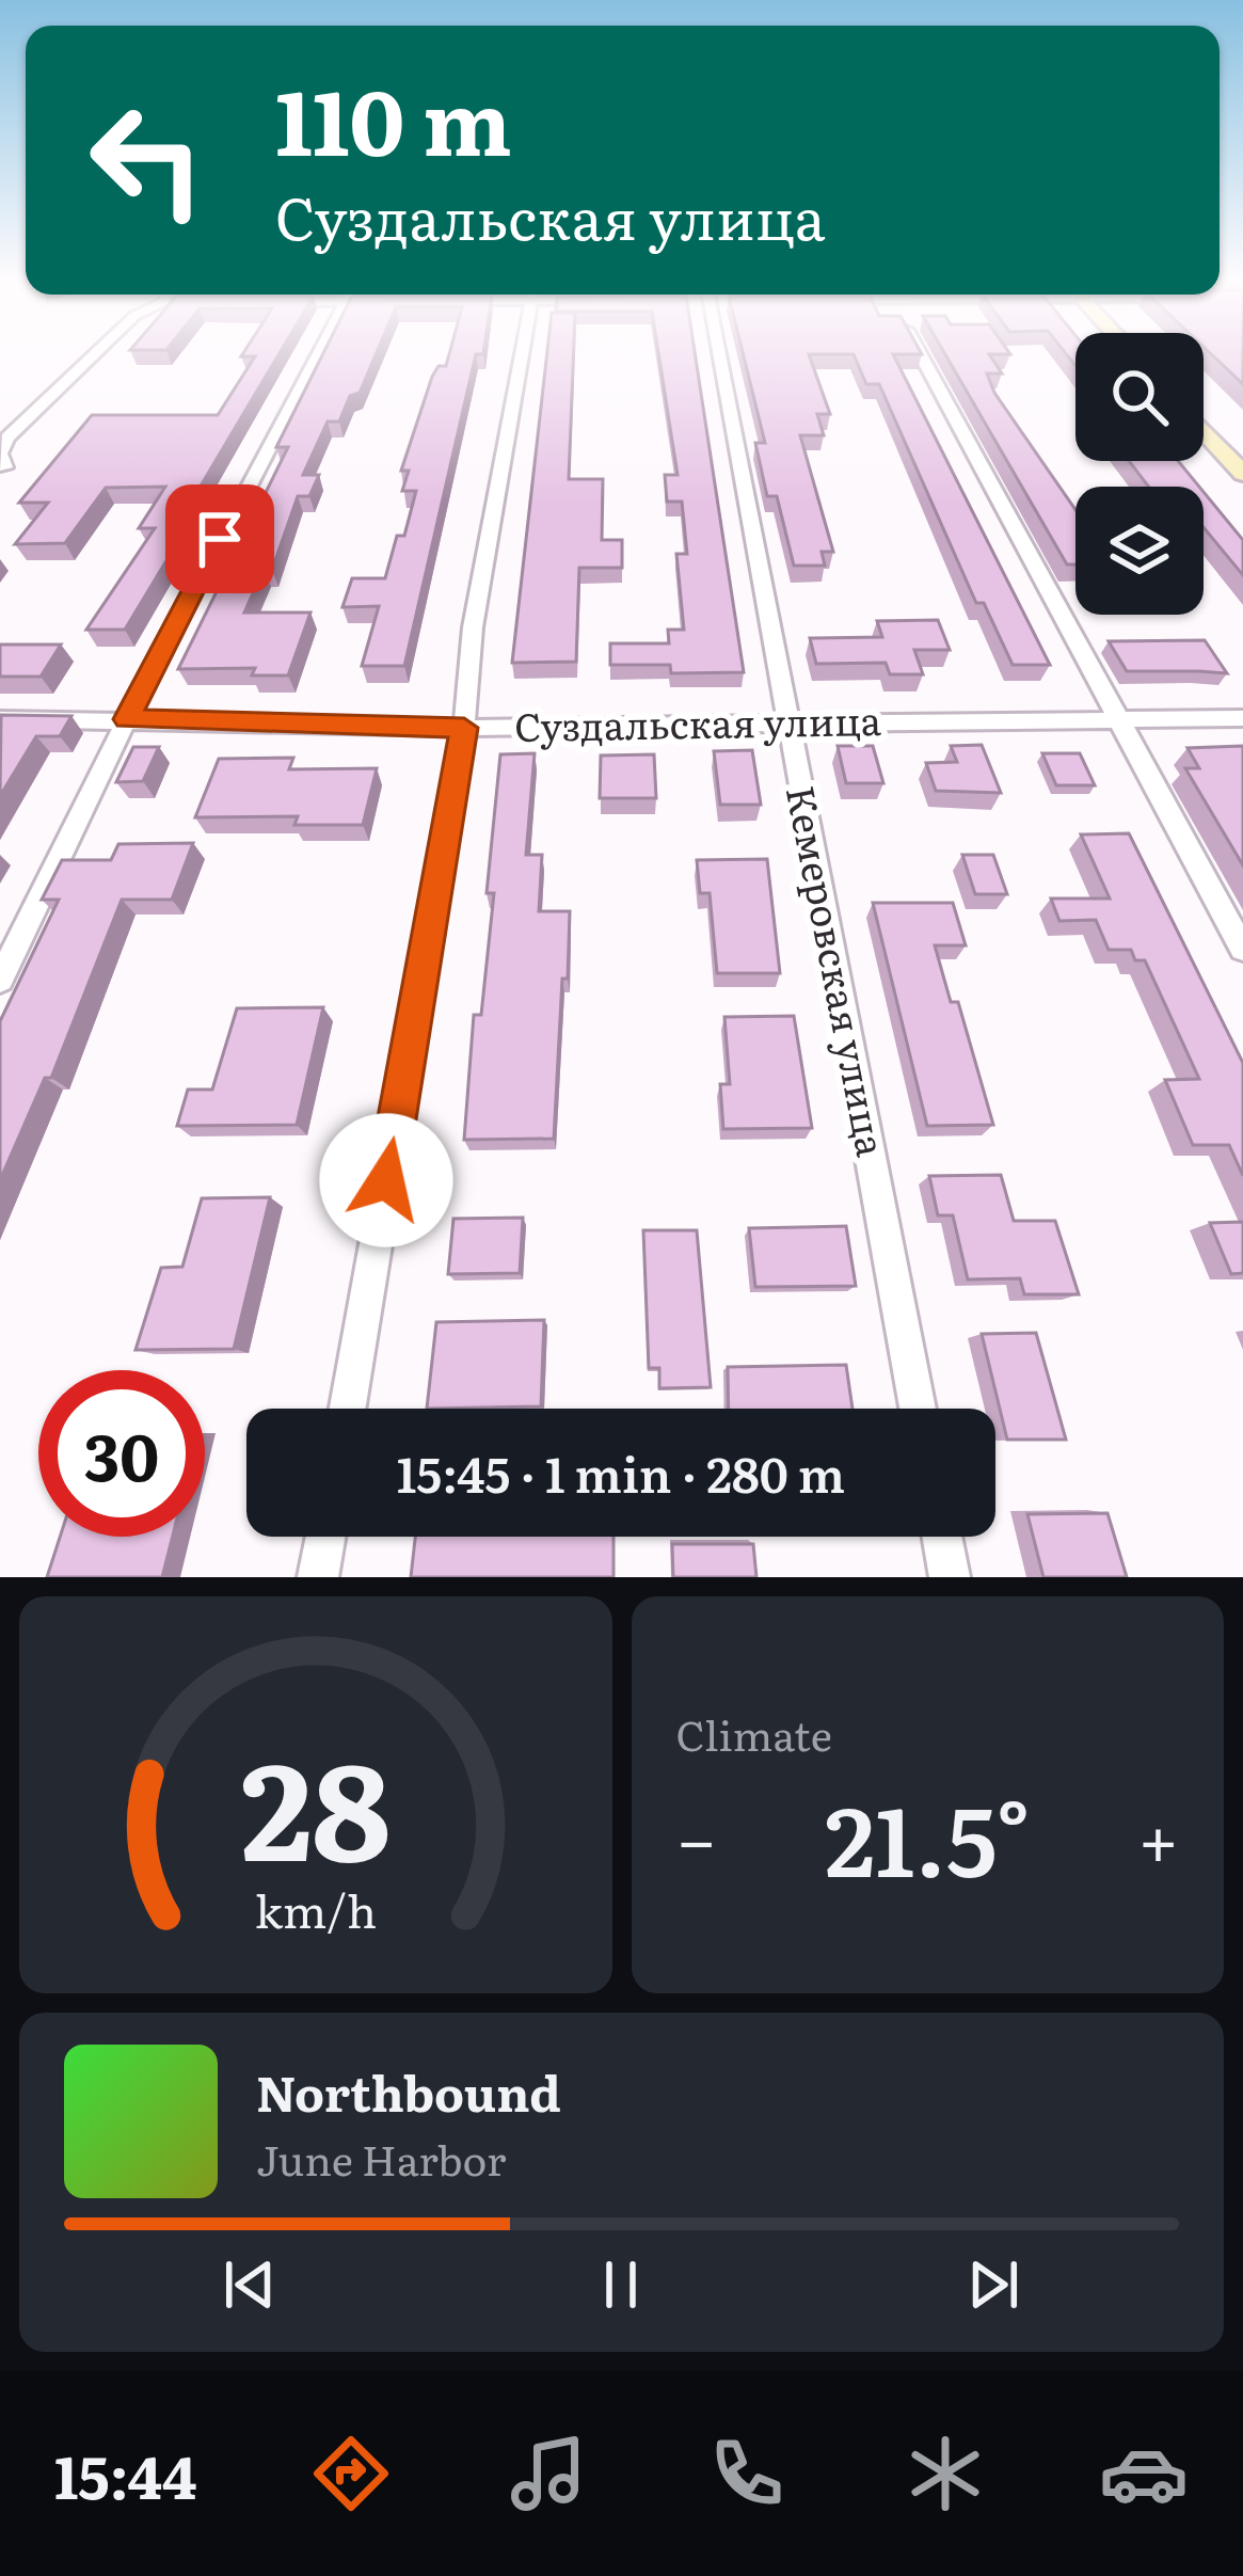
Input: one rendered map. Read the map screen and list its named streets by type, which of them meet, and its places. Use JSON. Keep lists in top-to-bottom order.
{
  "streets": {
    "street": ["Суздальская улица", "Кемеровская улица"]
  },
  "crossings": [
    ["Суздальская улица", "Кемеровская улица"]
  ],
  "page": {
    "turn": ["110 m", "Суздальская улица"],
    "limit": "30",
    "trip": "15:45 · 1 min · 280 m",
    "tile": "Climate",
    "heat": ["−", "21.5°", "+"],
    "song": ["Northbound", "June Harbor"],
    "tabs": "15:44",
    "gauge": ["28", "km/h"]
  }
}
